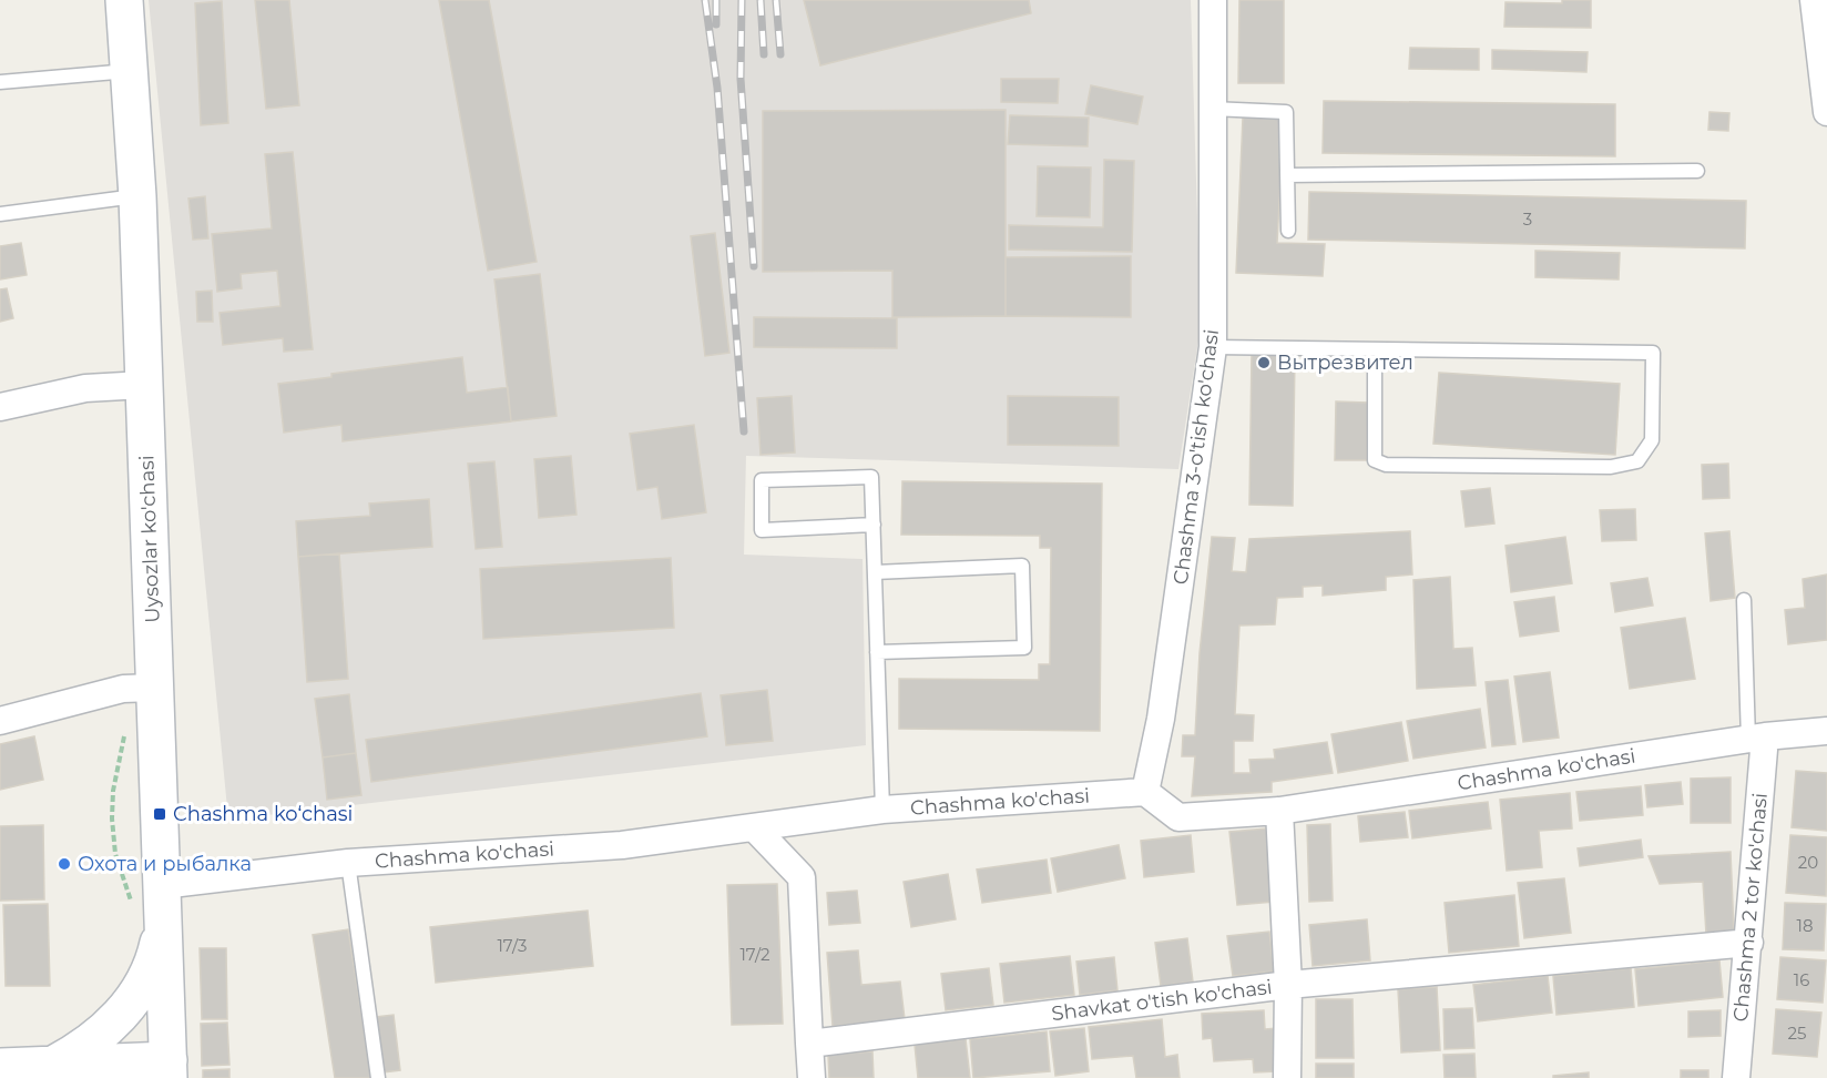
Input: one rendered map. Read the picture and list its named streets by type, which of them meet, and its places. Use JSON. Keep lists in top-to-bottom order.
{
  "streets": {
    "main road": ["Uysozlar ko'chasi"],
    "street": [
      "Chashma 3-o'tish ko'chasi",
      "Chashma ko'chasi",
      "Chashma 2 tor ko'chasi",
      "Shavkat o'tish ko'chasi"
    ]
  },
  "crossings": [
    ["Chashma 3-o'tish ko'chasi", "Chashma ko'chasi"],
    ["Uysozlar ko'chasi", "Chashma ko'chasi"],
    ["Chashma ko'chasi", "Chashma 2 tor ko'chasi"],
    ["Chashma 2 tor ko'chasi", "Shavkat o'tish ko'chasi"]
  ],
  "places": {
    "other": ["Вытрезвител", "Охота и рыбалка"],
    "transit": ["Chashma ko‘chasi"]
  },
  "house_numbers": [
    "3",
    "20",
    "18",
    "17/3",
    "17/2",
    "16",
    "25"
  ]
}
